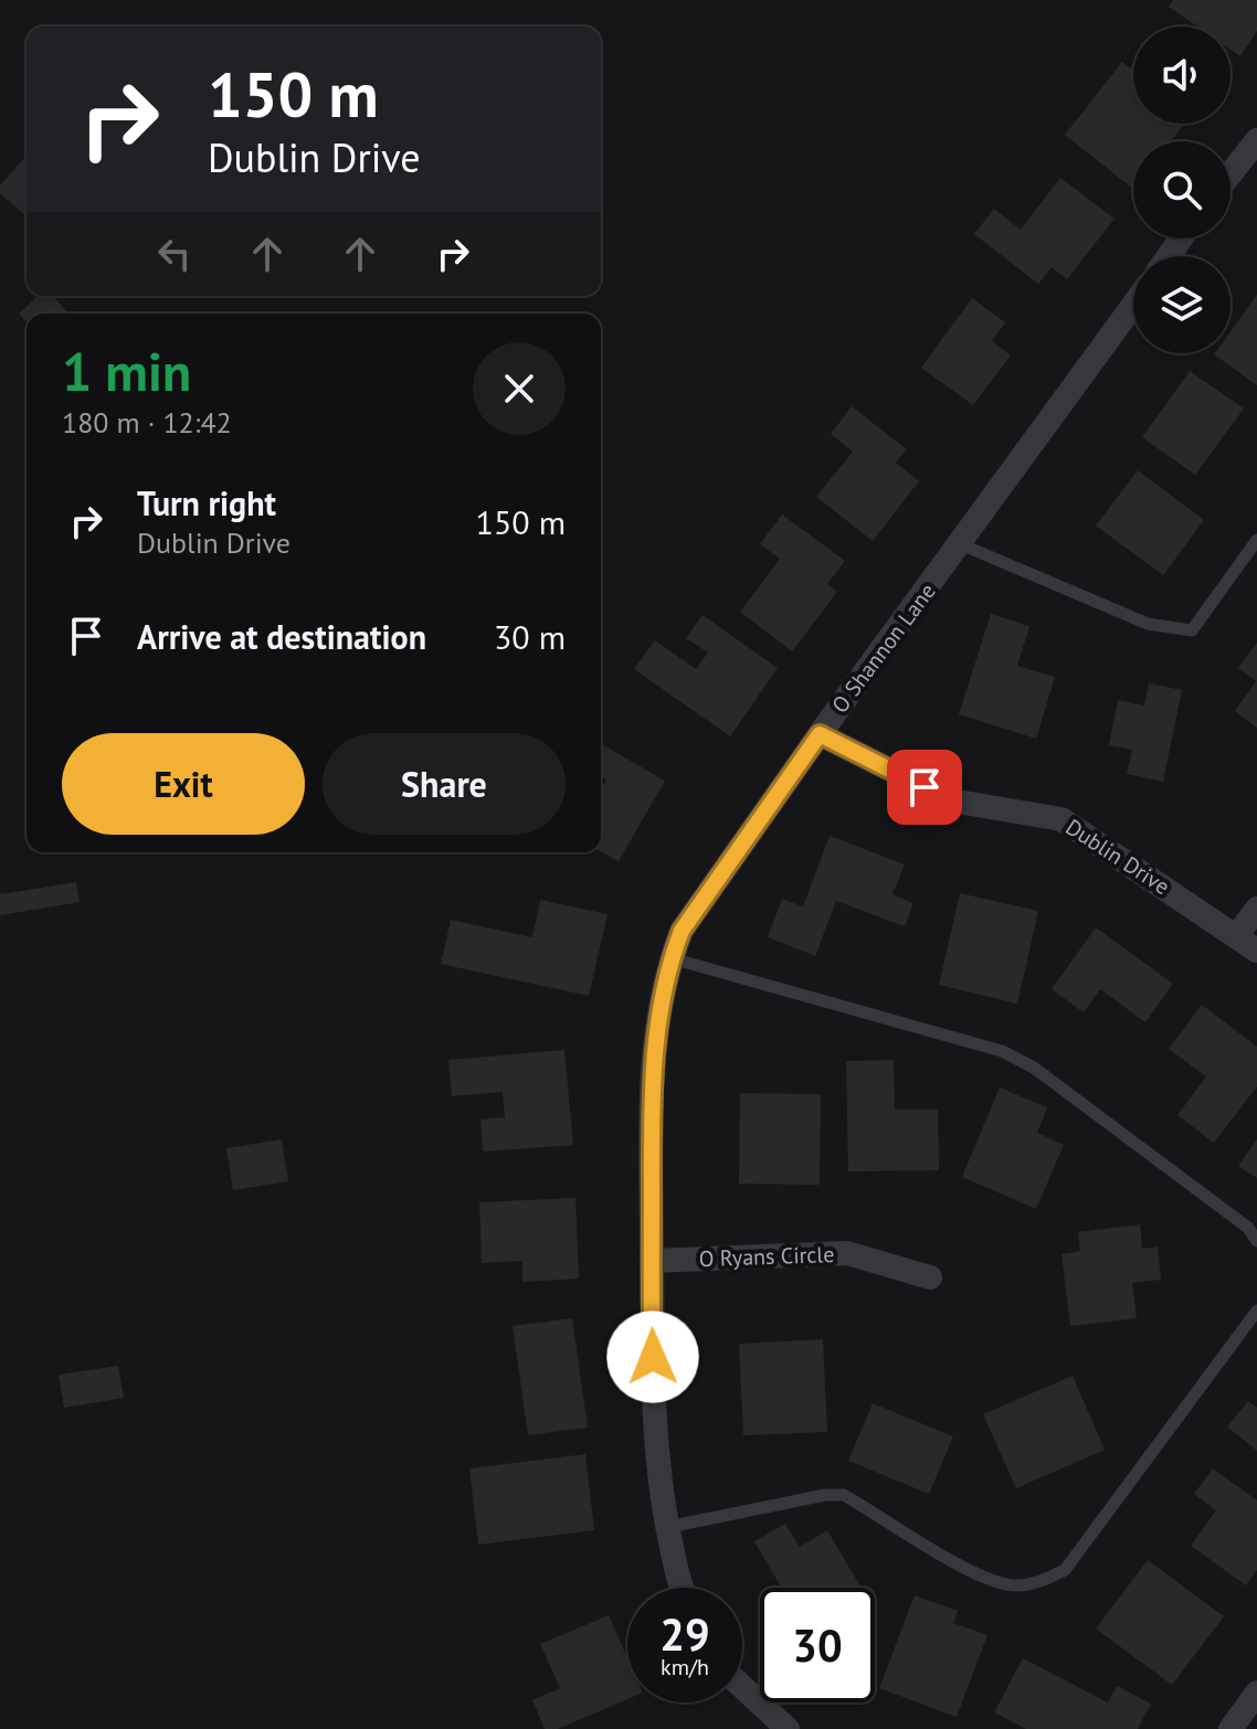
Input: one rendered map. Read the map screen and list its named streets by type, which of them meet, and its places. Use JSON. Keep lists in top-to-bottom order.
{
  "streets": {
    "street": ["O Shannon Lane", "Dublin Drive", "O Ryans Circle"]
  },
  "crossings": [
    ["O Shannon Lane", "Dublin Drive"],
    ["O Shannon Lane", "O Ryans Circle"]
  ],
  "page": {
    "turn": ["150 m", "Dublin Drive"],
    "heading": ["1 min", "180 m · 12:42"],
    "list": [
      {
        "name": "Turn right",
        "note": "Dublin Drive",
        "value": "150 m"
      },
      {
        "name": "Arrive at destination",
        "value": "30 m"
      }
    ],
    "buttons": ["Exit", "Share"],
    "speed": "29 km/h",
    "limit": "30"
  }
}
